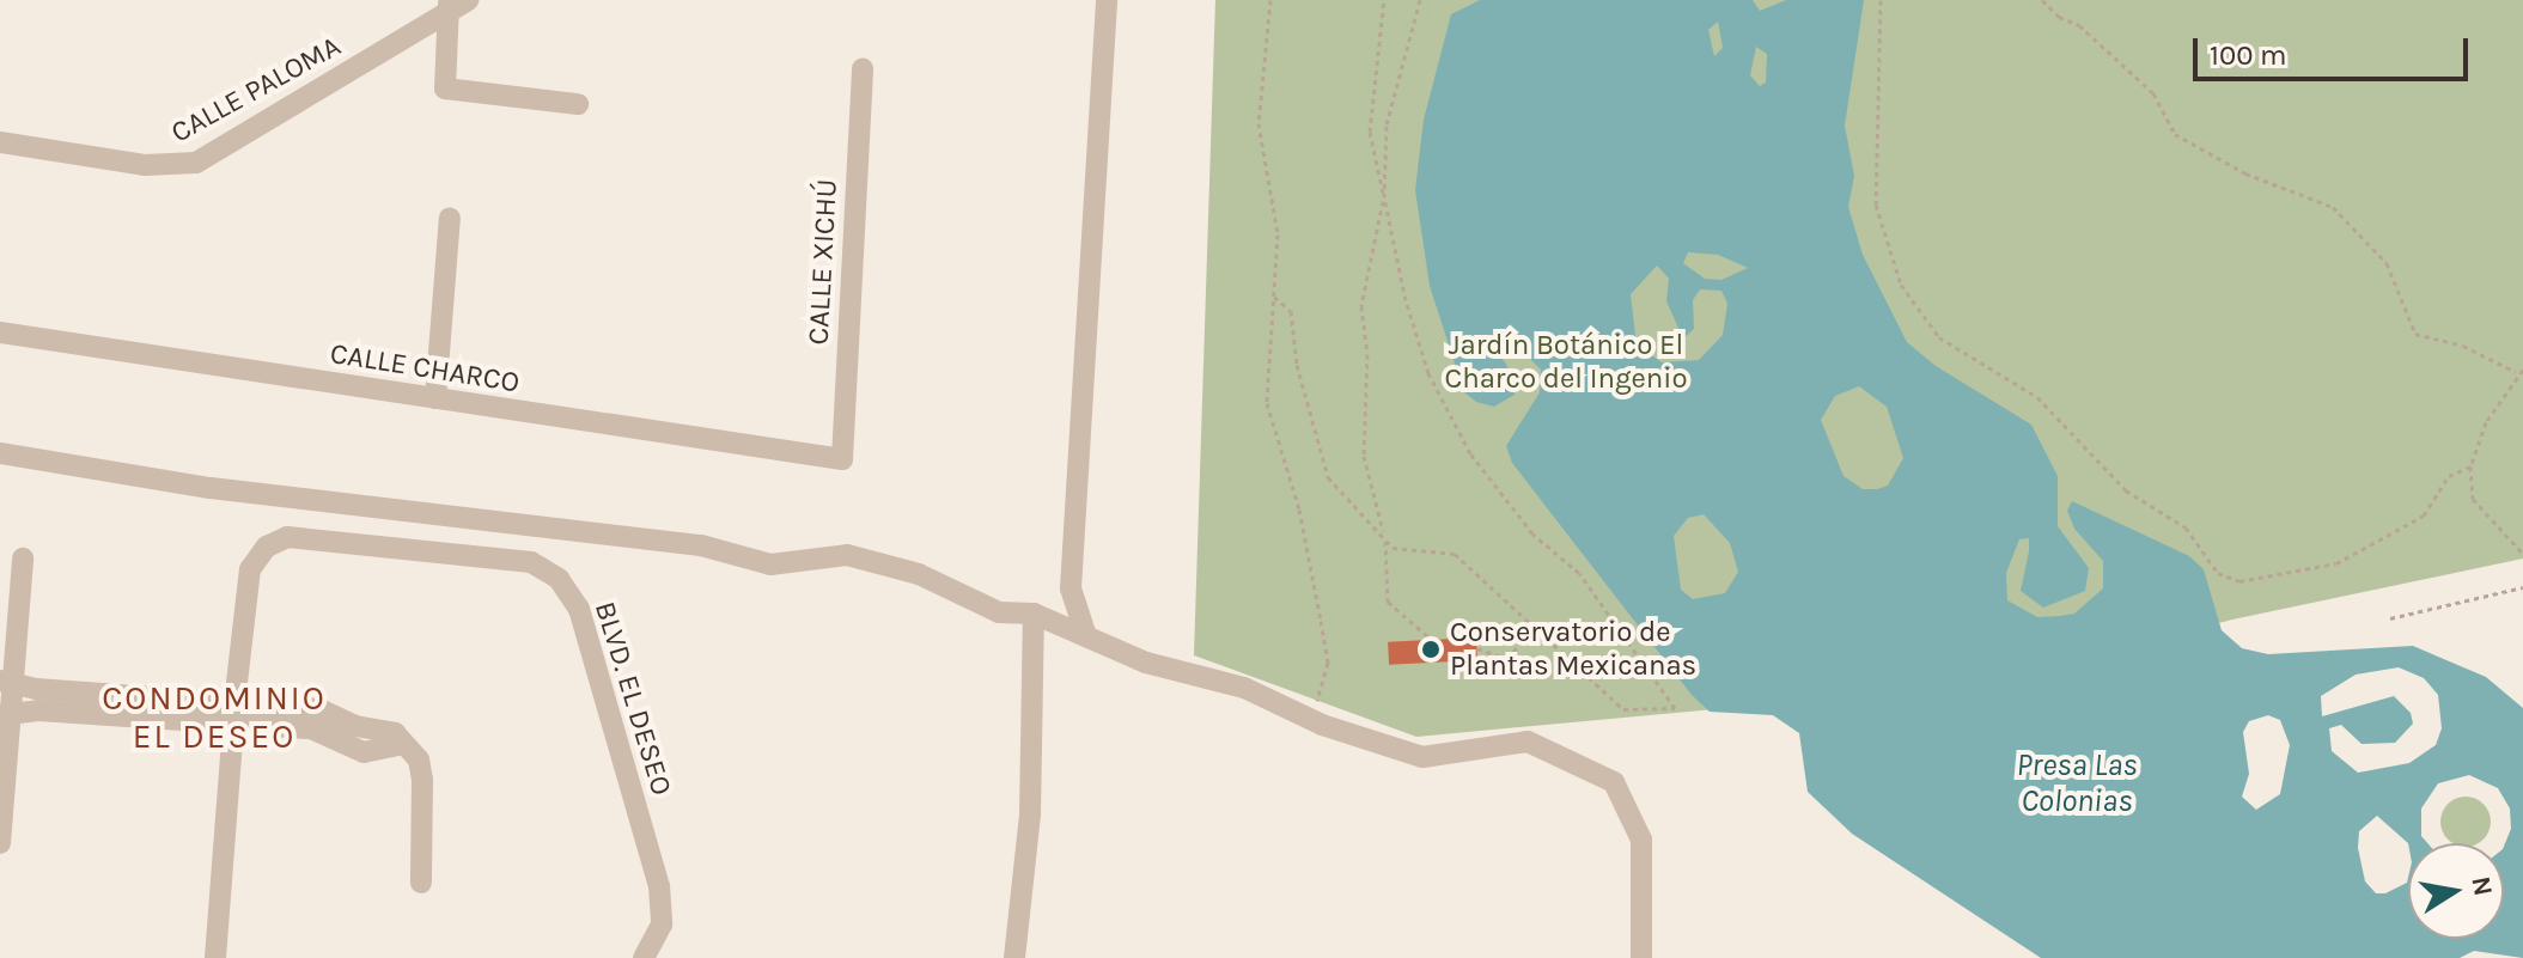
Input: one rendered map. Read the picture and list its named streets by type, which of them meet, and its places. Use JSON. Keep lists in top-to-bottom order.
{
  "streets": {
    "street": [
      "CALLE PALOMA",
      "CALLE XICHÚ",
      "CALLE CHARCO",
      "BLVD. EL DESEO"
    ]
  },
  "crossings": [
    ["CALLE XICHÚ", "CALLE CHARCO"]
  ],
  "districts": ["CONDOMINIO EL DESEO"],
  "water": ["Presa Las Colonias"],
  "parks": ["Jardín Botánico El Charco del Ingenio"],
  "places": ["Conservatorio de Plantas Mexicanas"],
  "scale_bar": "100 m",
  "north": "right"
}
